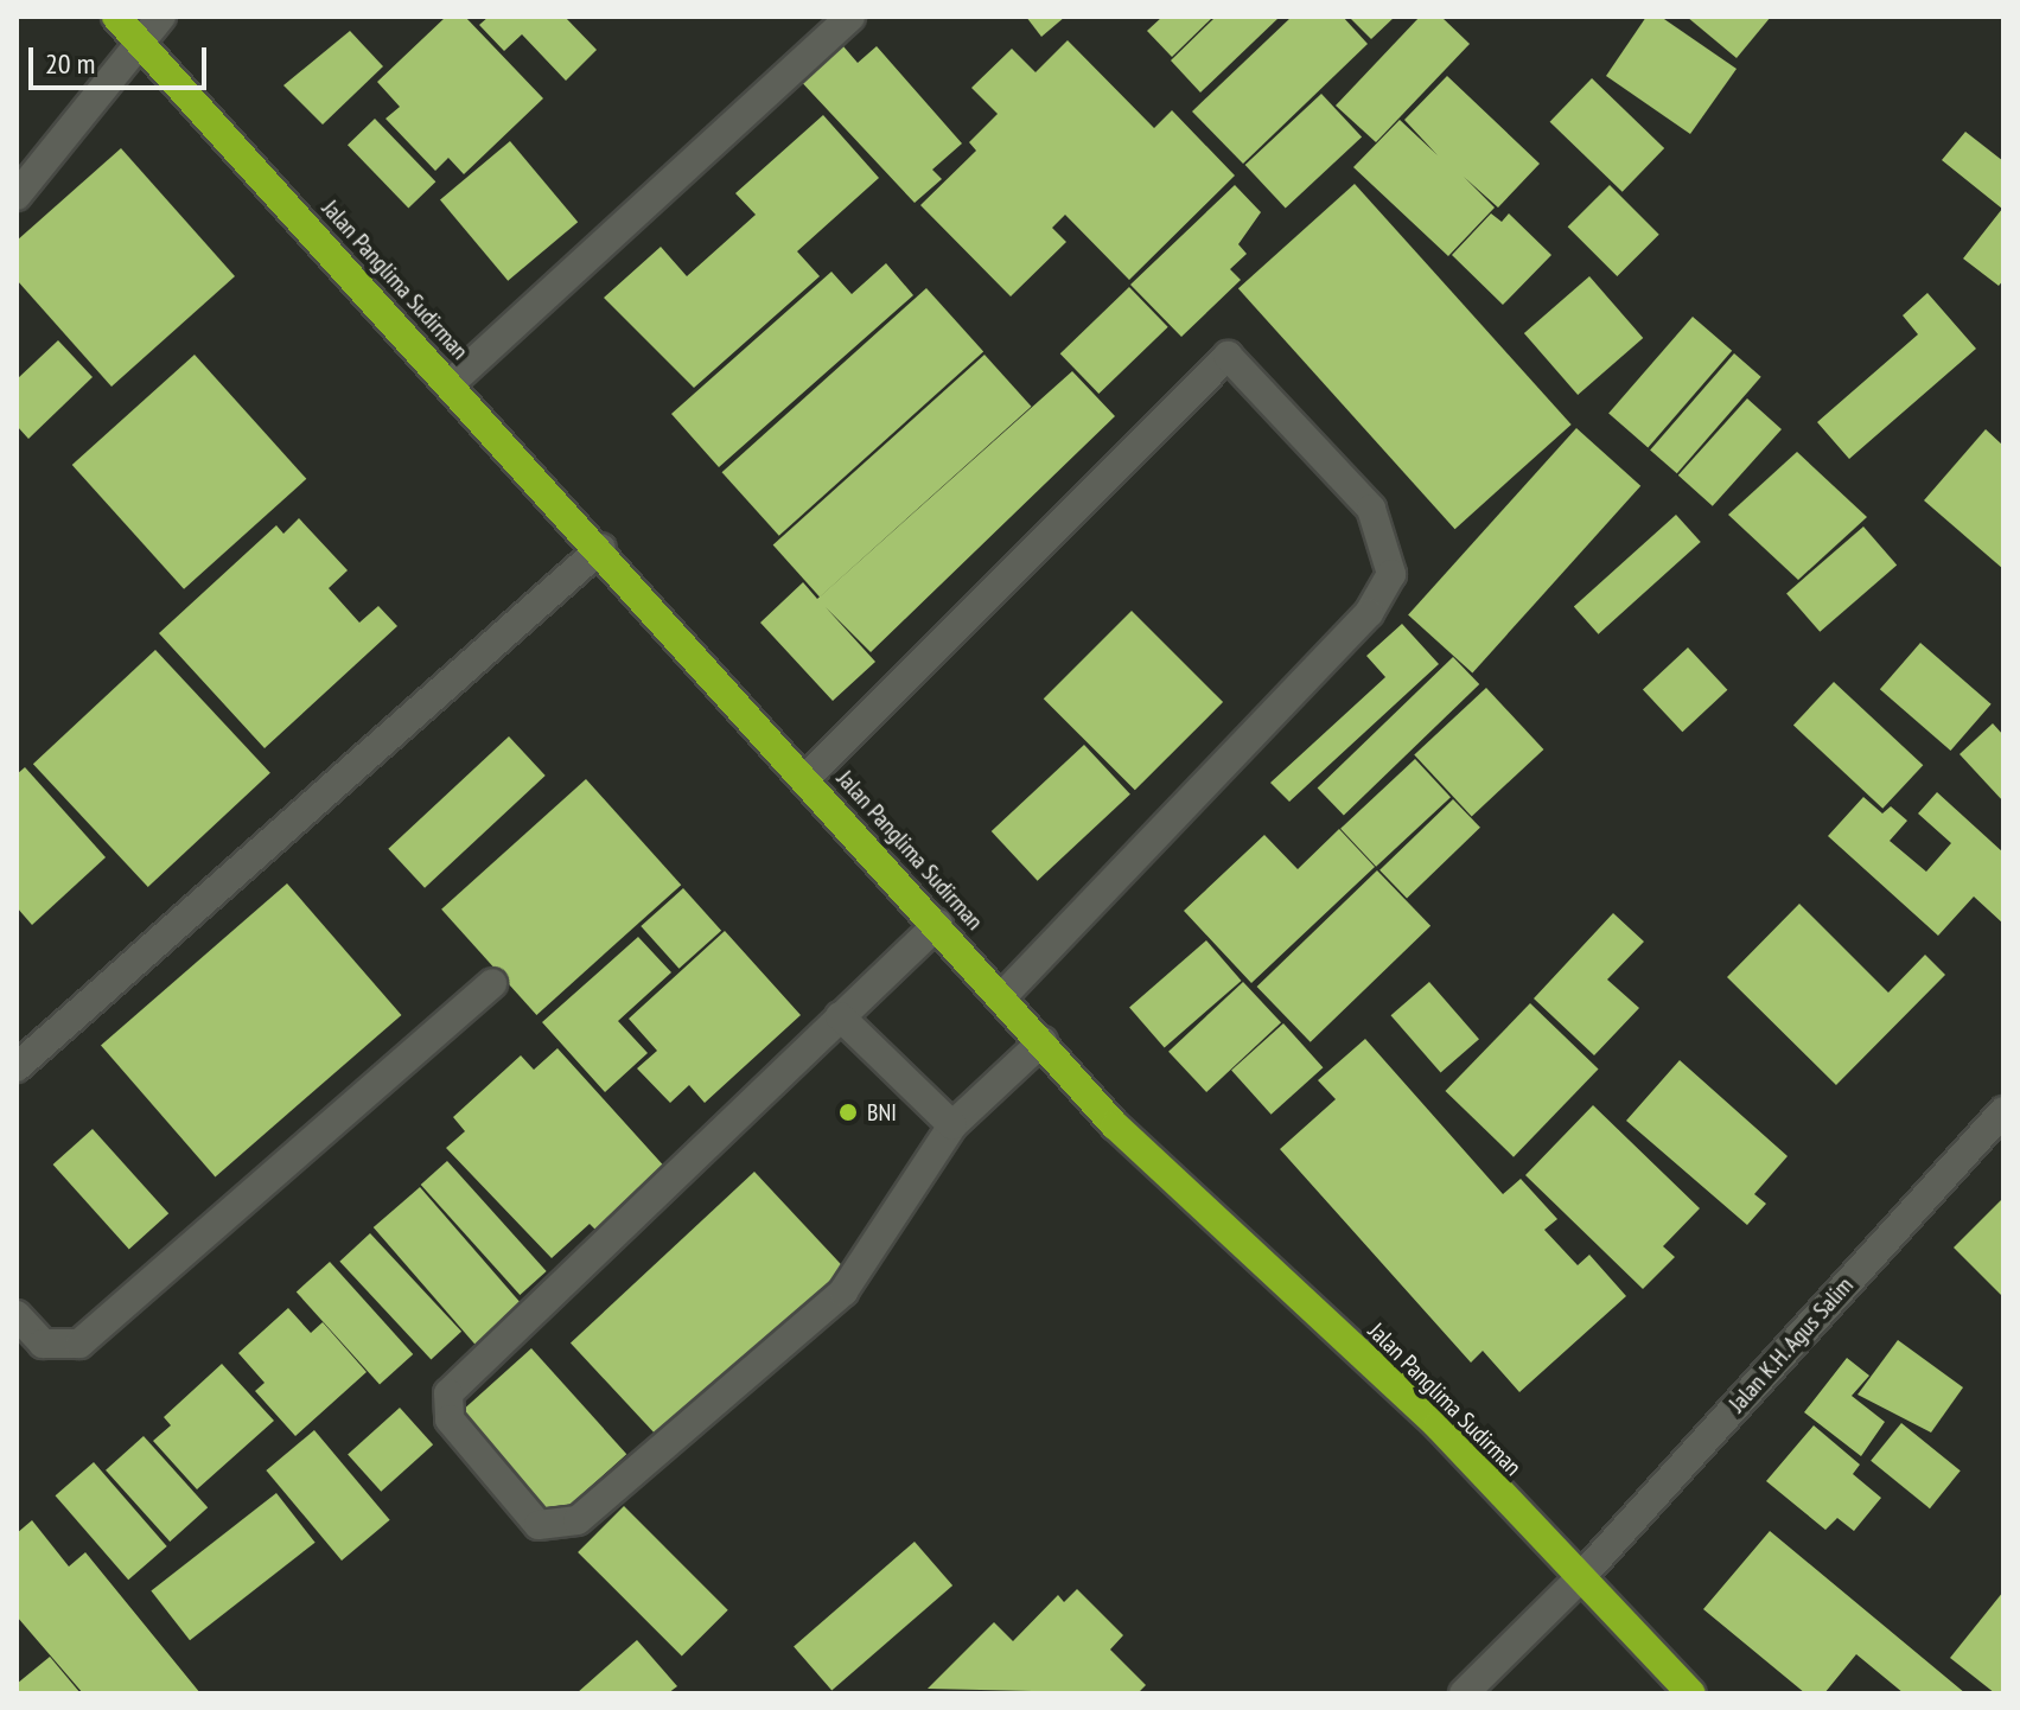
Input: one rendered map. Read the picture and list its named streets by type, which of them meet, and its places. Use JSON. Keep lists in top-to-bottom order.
{
  "streets": {
    "highway": ["Jalan Panglima Sudirman"],
    "street": ["Jalan K.H. Agus Salim"]
  },
  "crossings": [
    ["Jalan Panglima Sudirman", "Jalan K.H. Agus Salim"]
  ],
  "places": ["BNI"],
  "scale_bar": "20 m"
}
